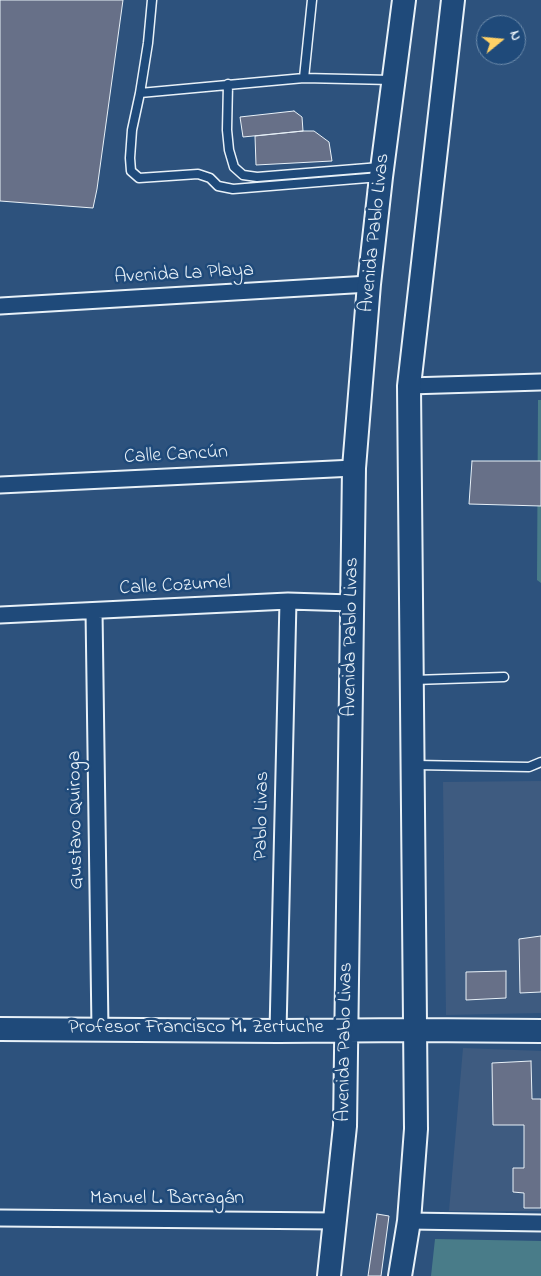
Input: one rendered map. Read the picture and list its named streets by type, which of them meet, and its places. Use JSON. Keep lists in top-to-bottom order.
{
  "streets": {
    "main road": ["Avenida Pablo Livas", "Profesor Francisco M. Zertuche"],
    "street": [
      "Avenida La Playa",
      "Calle Cancún",
      "Calle Cozumel",
      "Pablo Livas",
      "Gustavo Quiroga",
      "Manuel L. Barragán"
    ]
  },
  "crossings": [
    ["Avenida Pablo Livas", "Avenida La Playa"],
    ["Avenida Pablo Livas", "Calle Cancún"],
    ["Avenida Pablo Livas", "Calle Cozumel"],
    ["Avenida Pablo Livas", "Profesor Francisco M. Zertuche"],
    ["Avenida Pablo Livas", "Manuel L. Barragán"],
    ["Calle Cozumel", "Pablo Livas"],
    ["Calle Cozumel", "Gustavo Quiroga"],
    ["Pablo Livas", "Profesor Francisco M. Zertuche"],
    ["Gustavo Quiroga", "Profesor Francisco M. Zertuche"]
  ],
  "north": "right"
}
